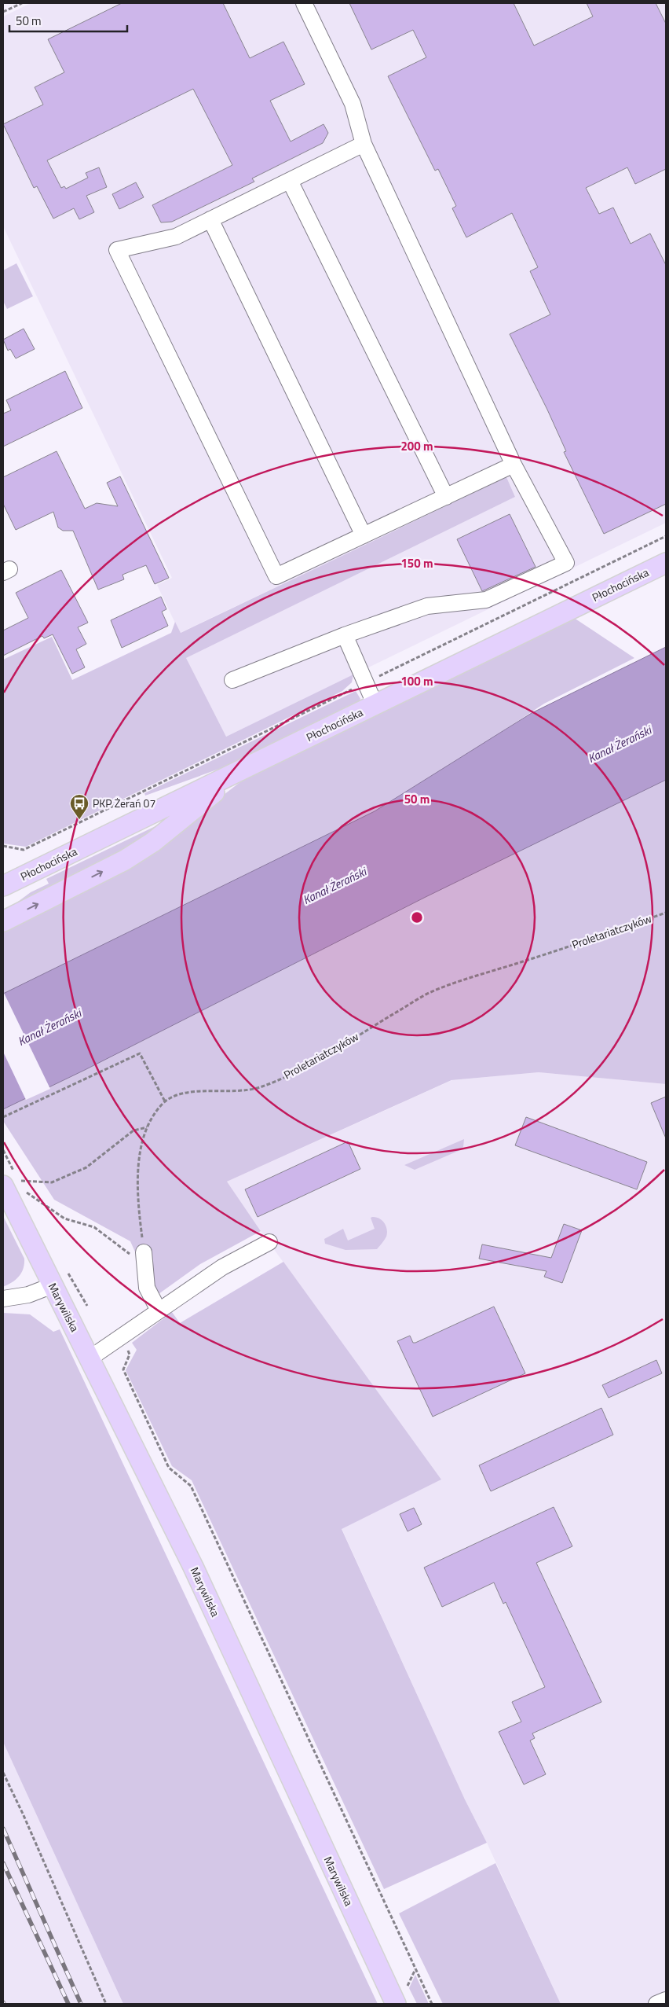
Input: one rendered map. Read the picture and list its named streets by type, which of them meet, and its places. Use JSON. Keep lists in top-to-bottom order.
{
  "streets": {
    "main road": ["Płochocińska", "Marywilska"],
    "path": ["Proletariatczyków"]
  },
  "water": ["Kanał Żerański"],
  "places": {
    "bus stop": ["PKP Żerań 07"]
  },
  "scale_bar": "50 m",
  "rings": [
    "200 m",
    "150 m",
    "100 m",
    "50 m"
  ]
}
